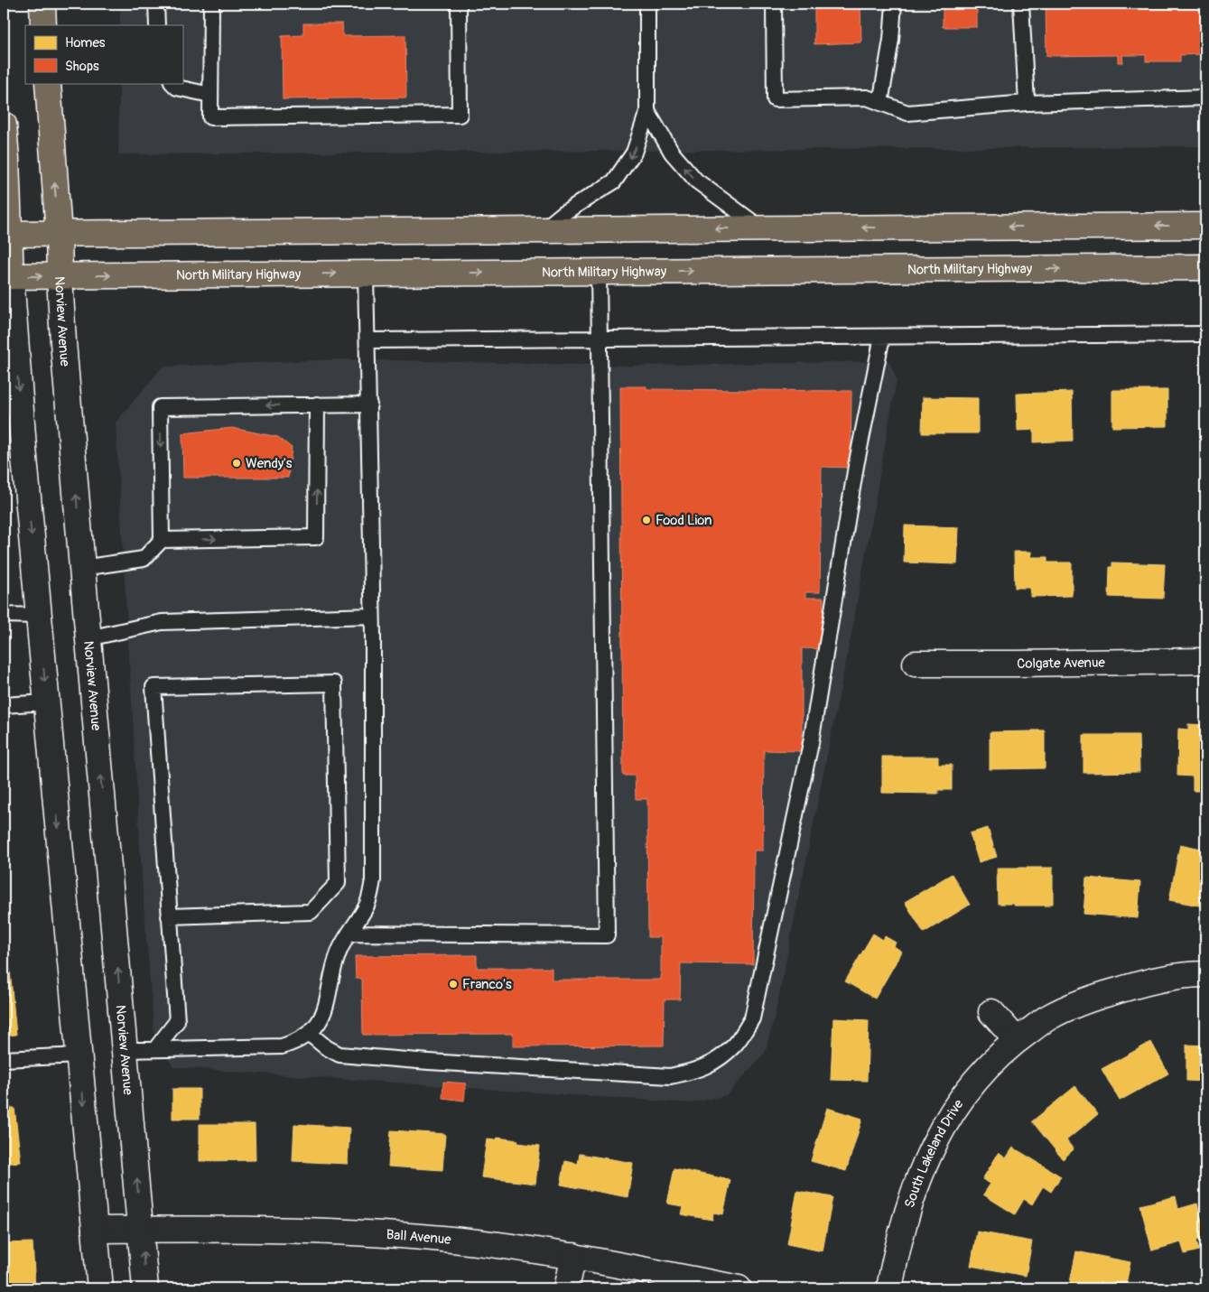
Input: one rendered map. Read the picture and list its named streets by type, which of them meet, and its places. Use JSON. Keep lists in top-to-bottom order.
{
  "streets": {
    "main road": [
      "North Military Highway",
      "Norview Avenue",
      "Colgate Avenue",
      "South Lakeland Drive",
      "Ball Avenue"
    ]
  },
  "crossings": [
    ["North Military Highway", "Norview Avenue"],
    ["Norview Avenue", "Ball Avenue"]
  ],
  "places": ["Wendy's", "Food Lion", "Franco's"],
  "legend": ["Homes", "Shops"]
}
